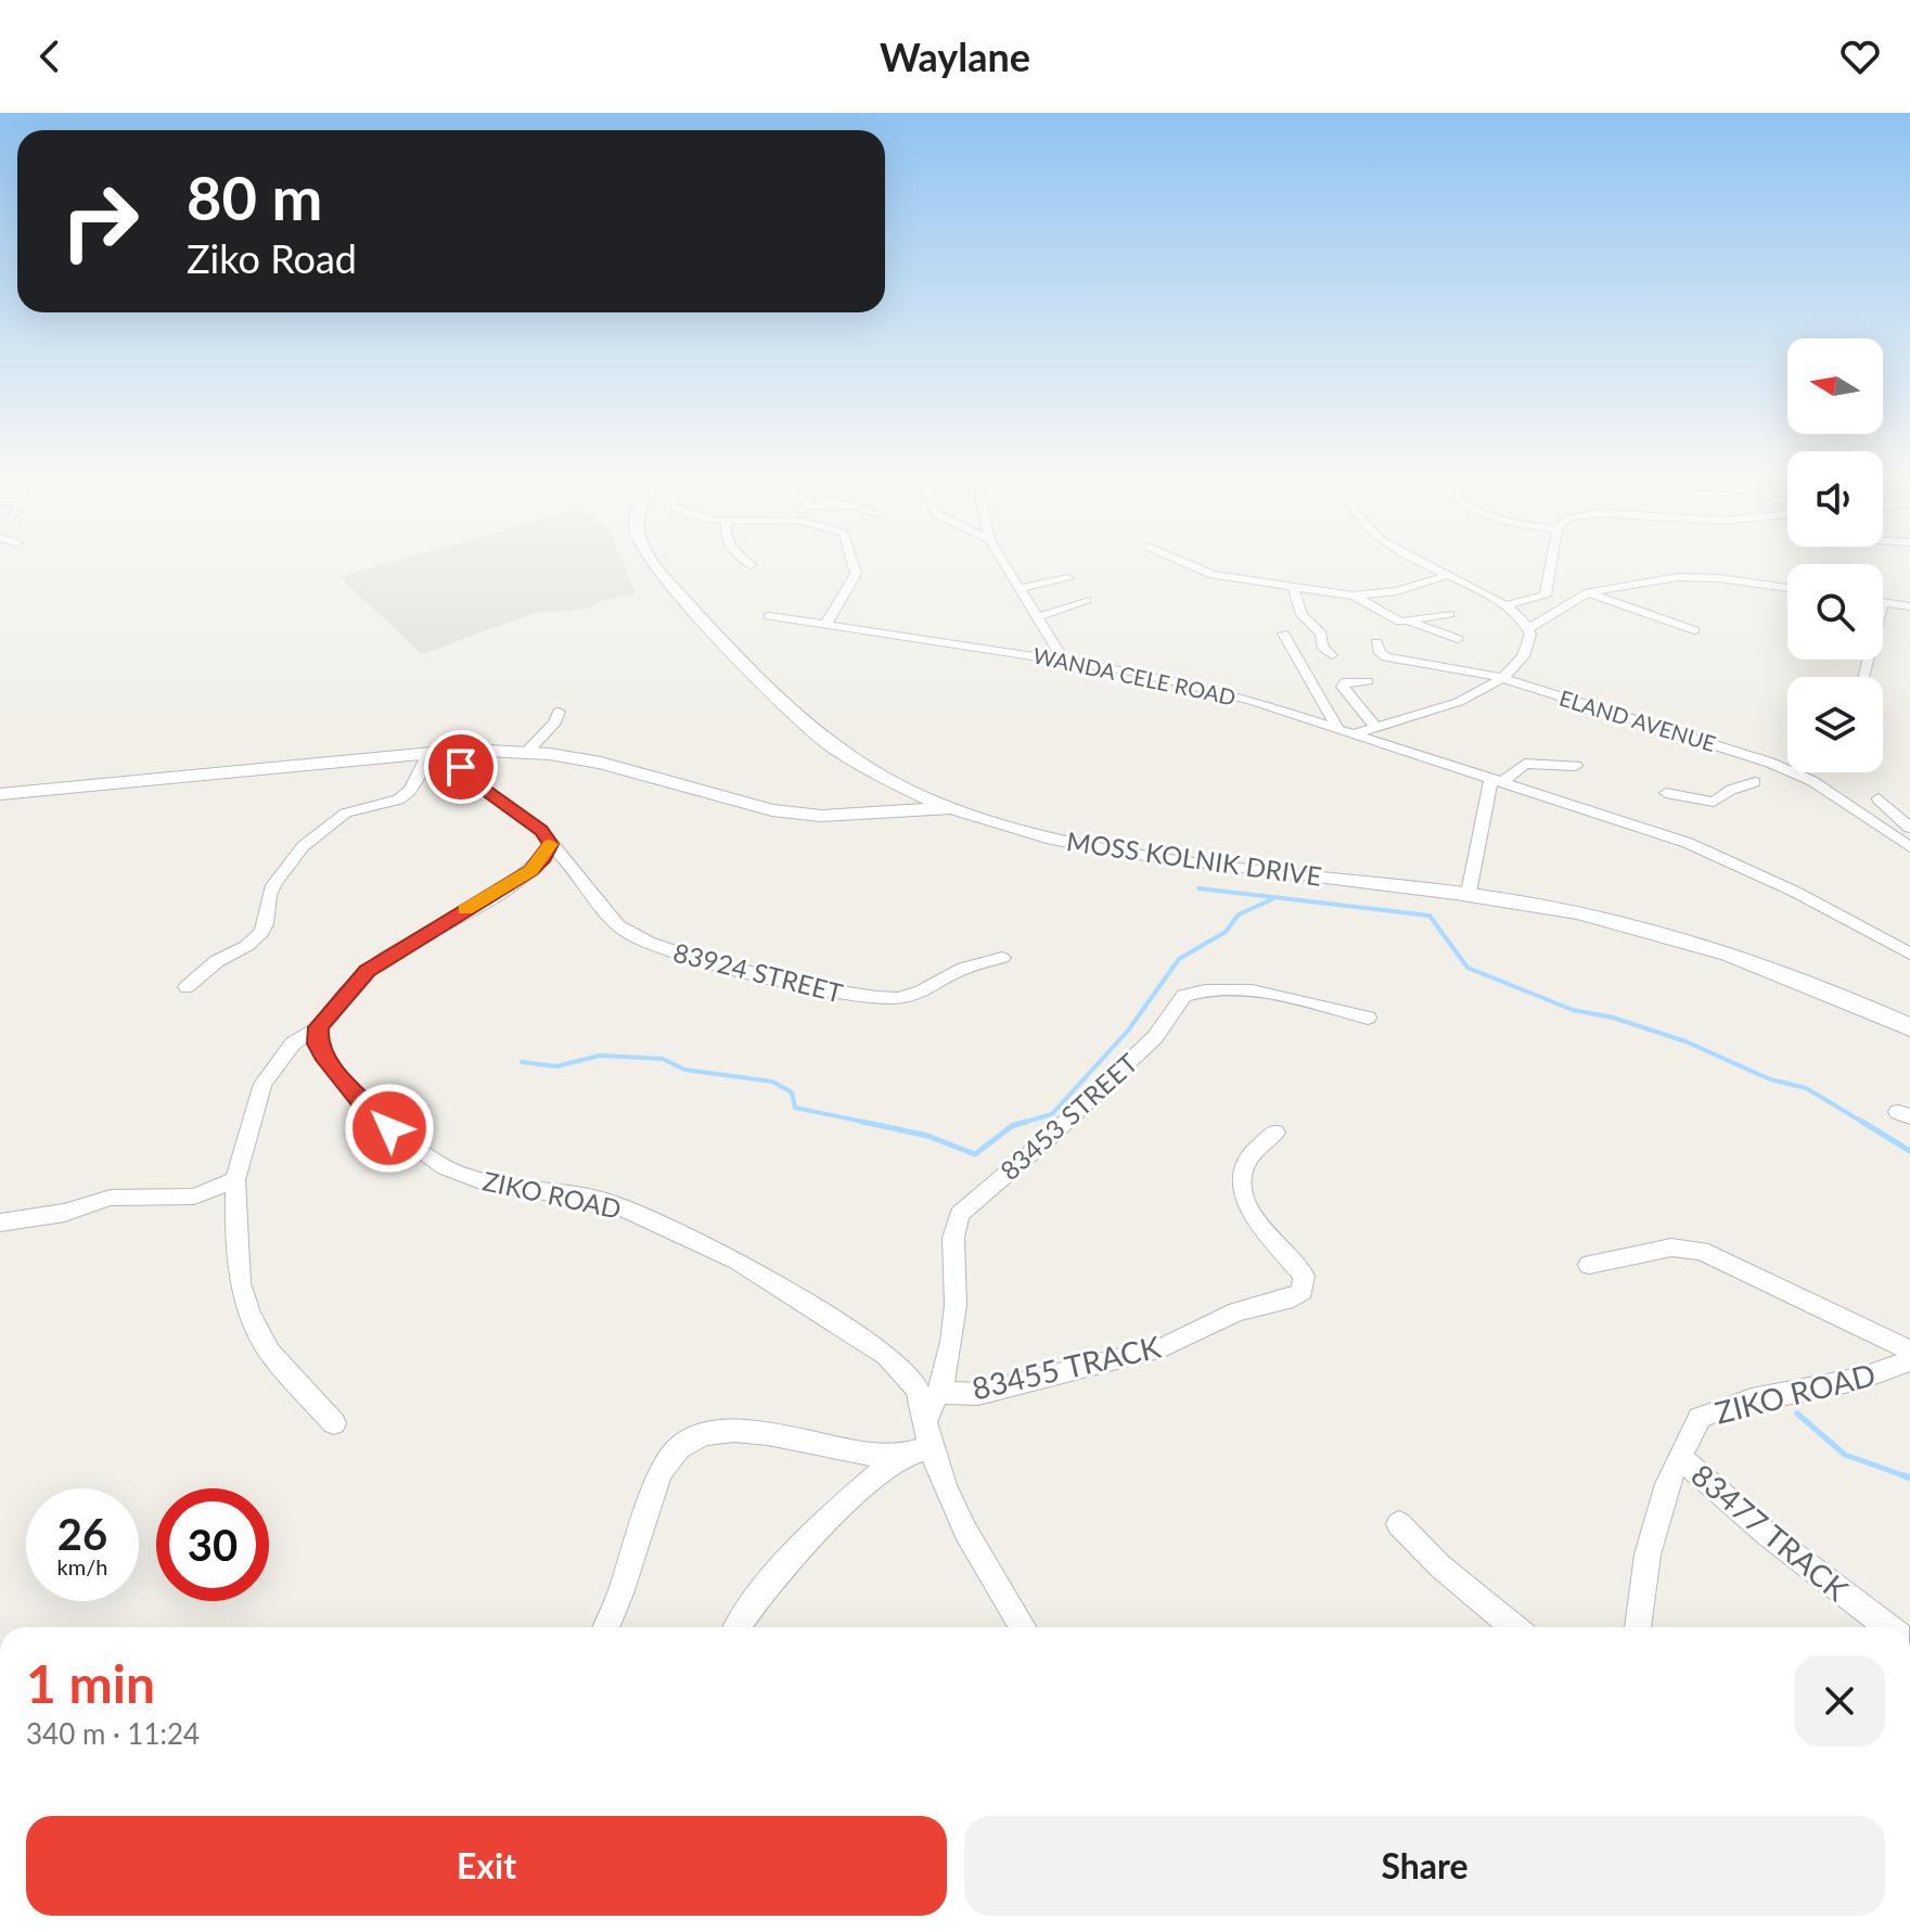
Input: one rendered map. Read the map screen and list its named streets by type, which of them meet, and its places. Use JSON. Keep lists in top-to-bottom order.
{
  "streets": {
    "main road": ["MOSS KOLNIK DRIVE"],
    "street": [
      "WANDA CELE ROAD",
      "ELAND AVENUE",
      "83924 STREET",
      "83453 STREET",
      "ZIKO ROAD",
      "83455 TRACK",
      "83477 TRACK"
    ]
  },
  "crossings": [
    ["83453 STREET", "ZIKO ROAD"],
    ["83453 STREET", "83455 TRACK"],
    ["ZIKO ROAD", "83477 TRACK"]
  ],
  "north": "left",
  "page": {
    "header": "Waylane",
    "turn": ["80 m", "Ziko Road"],
    "speed": "26 km/h",
    "limit": "30",
    "heading": ["1 min", "340 m · 11:24"],
    "buttons": ["Exit", "Share"]
  }
}
